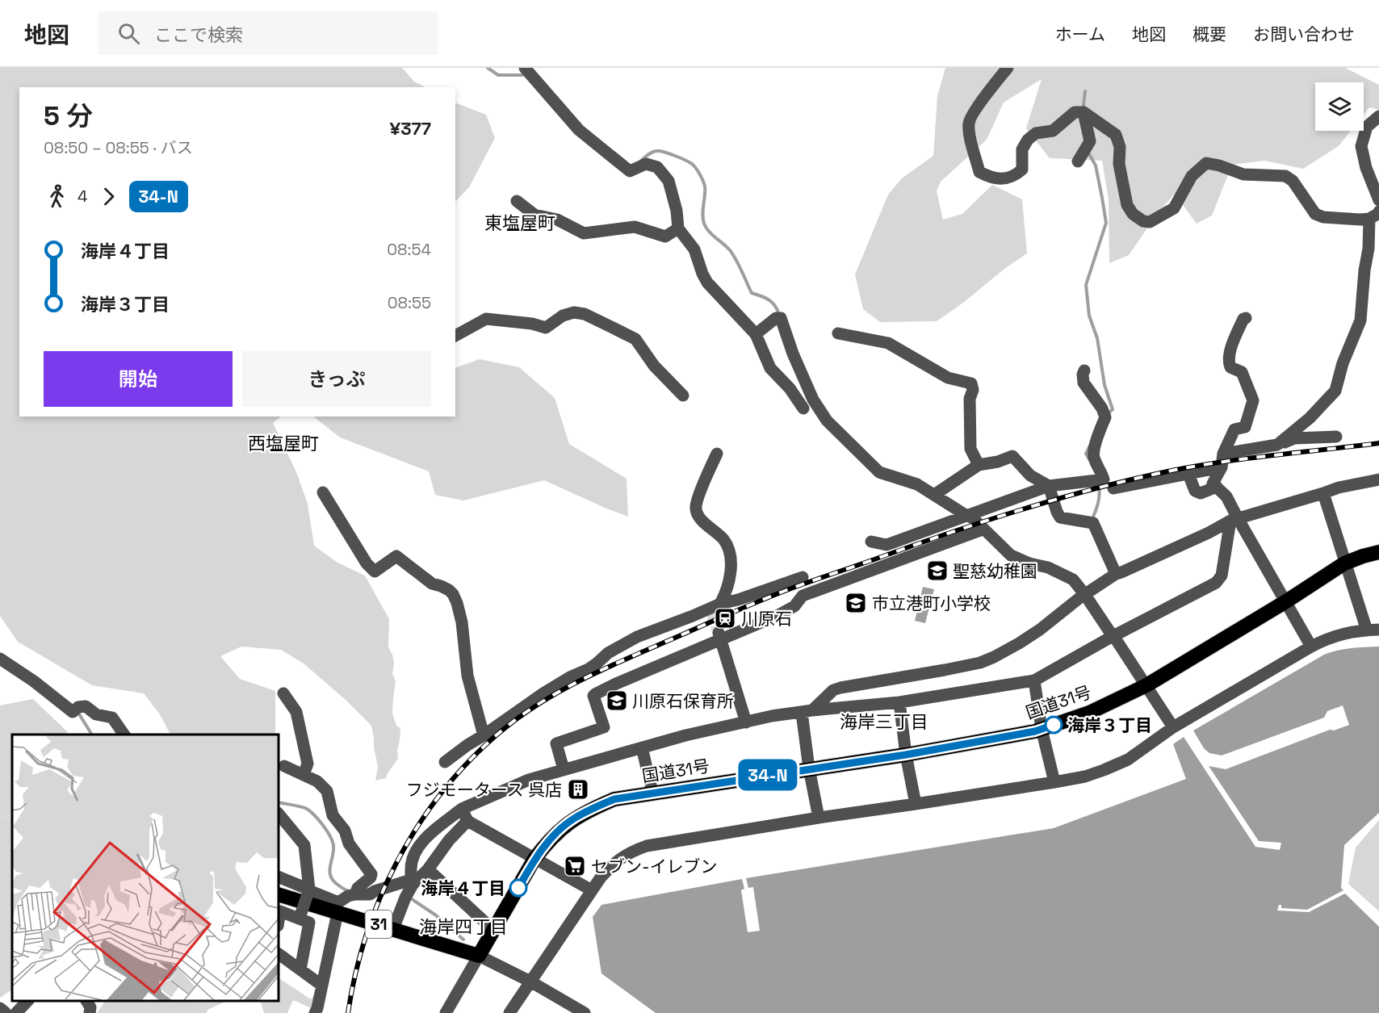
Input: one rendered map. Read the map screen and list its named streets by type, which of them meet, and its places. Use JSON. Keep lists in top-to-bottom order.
{
  "streets": {
    "highway": ["国道31号", "31"]
  },
  "crossings": [
    ["国道31号", "31"]
  ],
  "districts": [
    "東塩屋町",
    "西塩屋町",
    "海岸三丁目",
    "海岸四丁目"
  ],
  "places": {
    "school or university": ["聖慈幼稚園", "市立港町小学校", "川原石保育所"],
    "station": ["川原石"],
    "other": ["海岸３丁目", "海岸４丁目"],
    "building": ["フジモータース 呉店"],
    "supermarket": ["セブン-イレブン"]
  },
  "lines": ["bus line 34-N"],
  "page": {
    "header": "地図",
    "search": "ここで検索",
    "nav": [
      "ホーム",
      "地図",
      "概要",
      "お問い合わせ"
    ],
    "on_map": "34-N",
    "heading": ["5 分", "08:50 – 08:55 · バス", "¥377"],
    "legs": ["4", "34-N"],
    "list": [
      {
        "name": "海岸４丁目",
        "value": "08:54"
      },
      {
        "name": "海岸３丁目",
        "value": "08:55"
      }
    ],
    "buttons": ["開始", "きっぷ"]
  }
}
